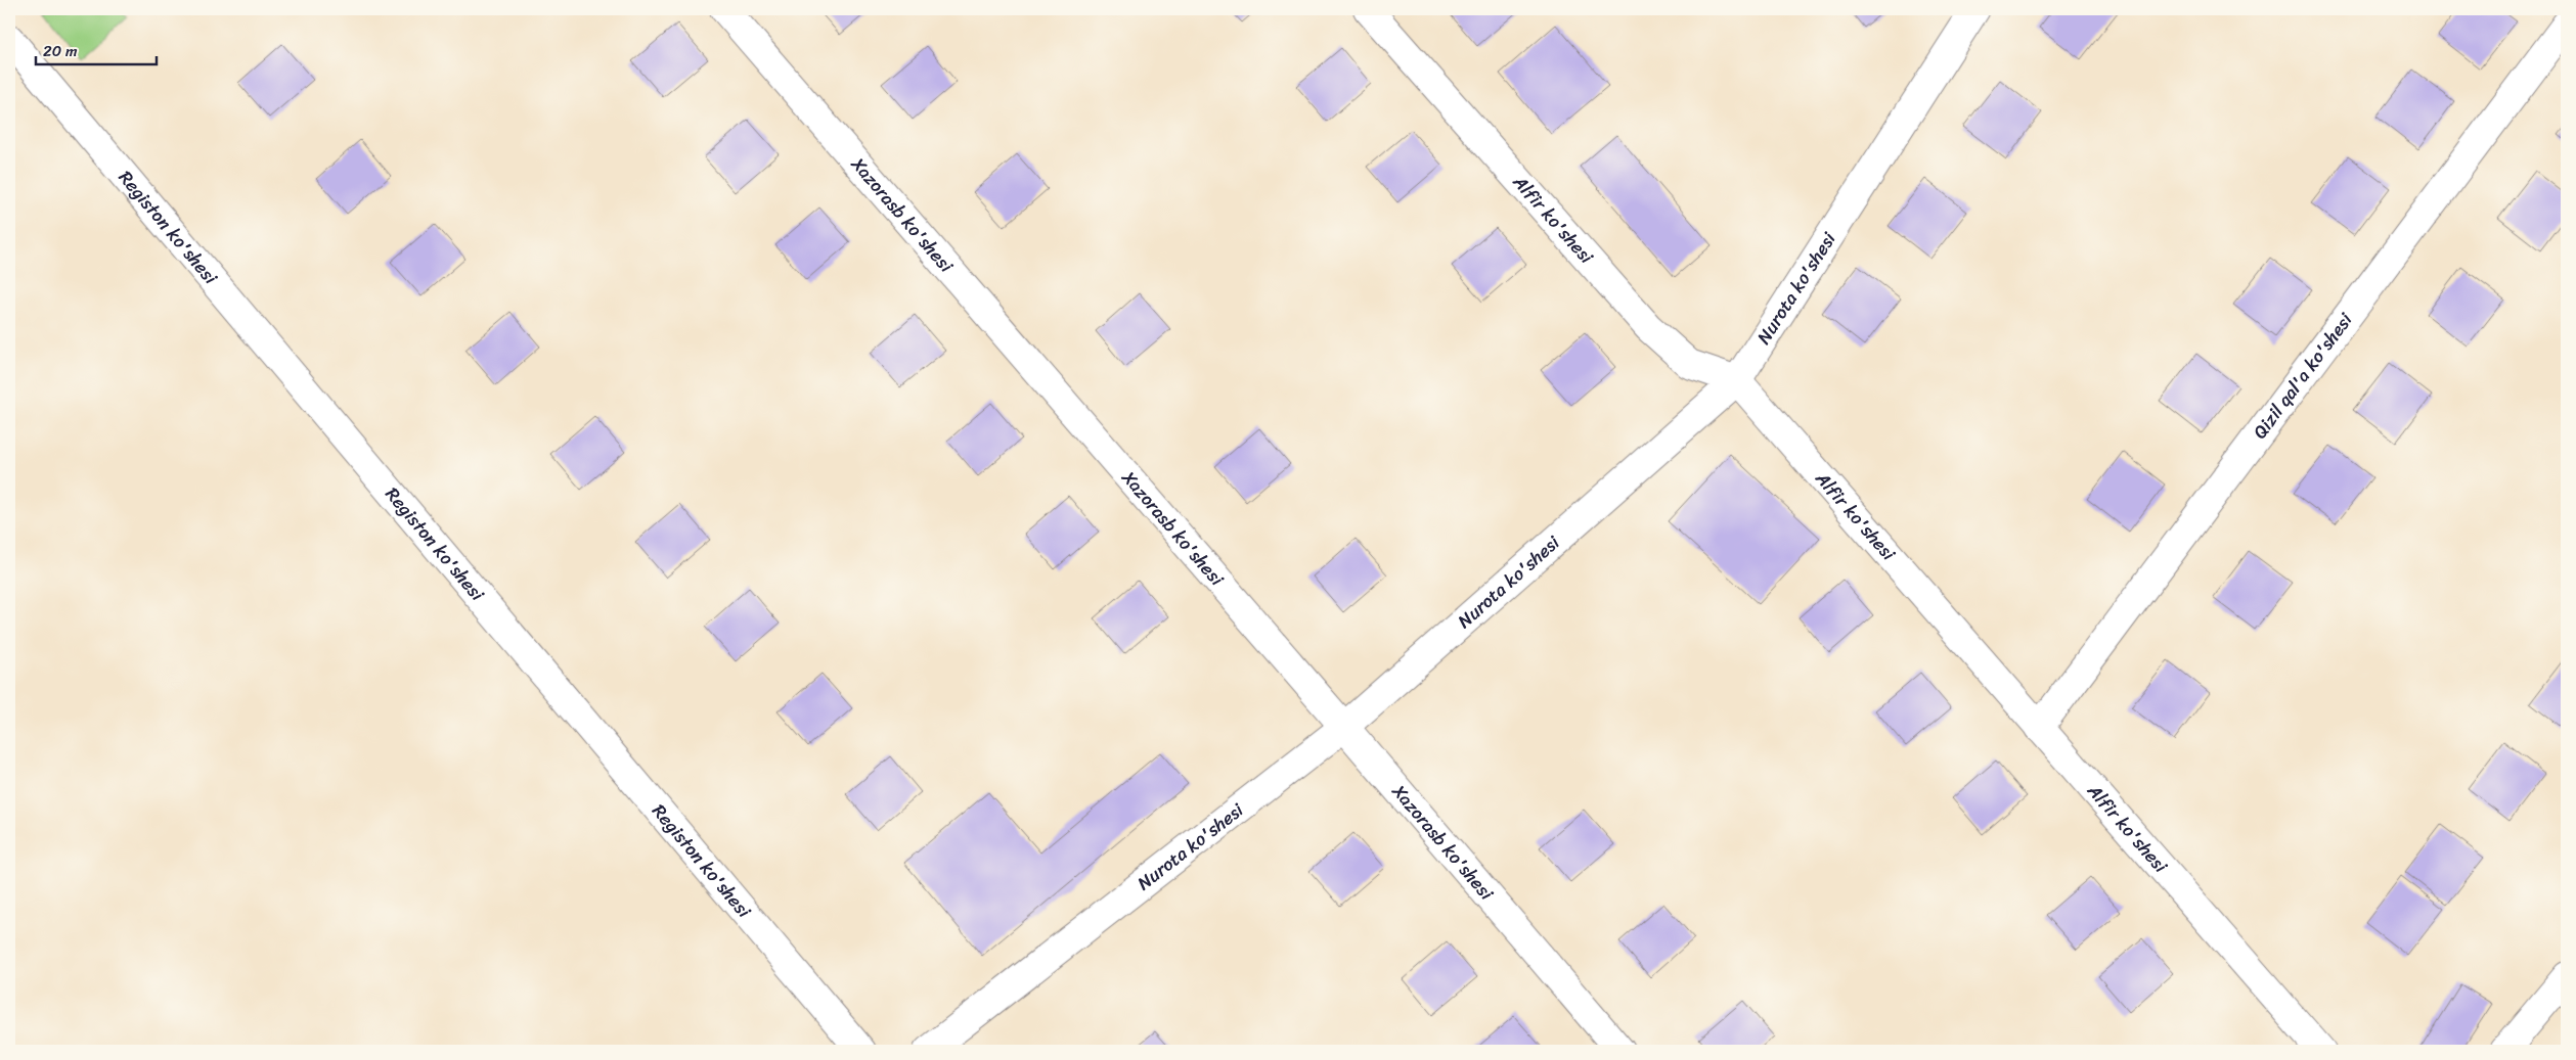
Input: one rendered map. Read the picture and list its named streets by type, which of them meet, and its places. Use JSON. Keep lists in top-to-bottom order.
{
  "streets": {
    "street": [
      "Xazorasb ko'shesi",
      "Alfir ko'shesi",
      "Registon ko'shesi",
      "Nurota ko'shesi",
      "Qizil qal'a ko'shesi"
    ]
  },
  "crossings": [
    ["Xazorasb ko'shesi", "Nurota ko'shesi"],
    ["Alfir ko'shesi", "Nurota ko'shesi"],
    ["Alfir ko'shesi", "Qizil qal'a ko'shesi"]
  ],
  "scale_bar": "20 m"
}
